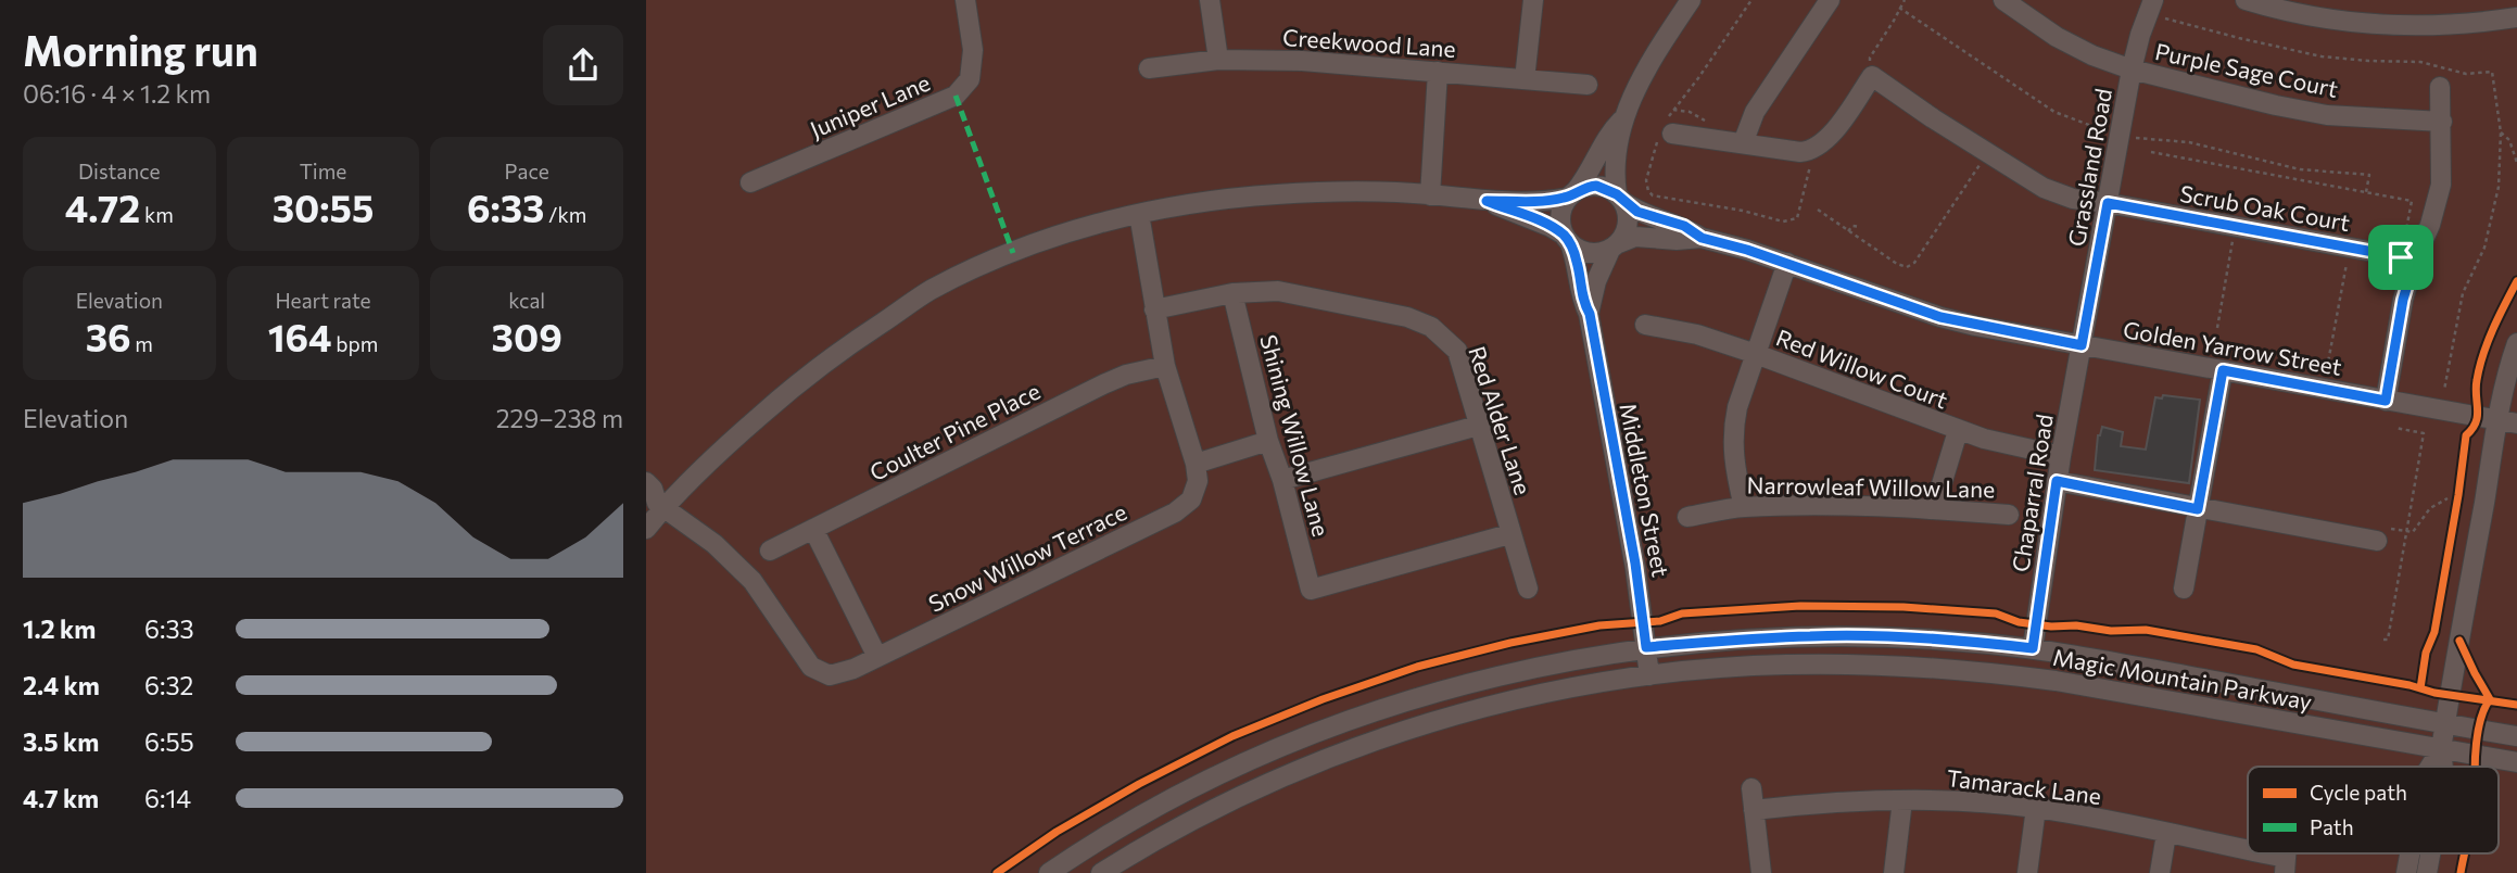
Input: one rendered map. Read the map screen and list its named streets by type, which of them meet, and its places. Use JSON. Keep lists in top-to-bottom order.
{
  "streets": {
    "street": [
      "Creekwood Lane",
      "Purple Sage Court",
      "Juniper Lane",
      "Grassland Road",
      "Scrub Oak Court",
      "Golden Yarrow Street",
      "Red Willow Court",
      "Red Alder Lane",
      "Coulter Pine Place",
      "Shining Willow Lane",
      "Narrowleaf Willow Lane",
      "Middleton Street",
      "Chaparral Road",
      "Snow Willow Terrace",
      "Magic Mountain Parkway",
      "Tamarack Lane"
    ]
  },
  "crossings": [
    ["Purple Sage Court", "Grassland Road"],
    ["Grassland Road", "Scrub Oak Court"],
    ["Grassland Road", "Golden Yarrow Street"],
    ["Grassland Road", "Chaparral Road"],
    ["Golden Yarrow Street", "Middleton Street"],
    ["Golden Yarrow Street", "Chaparral Road"],
    ["Red Willow Court", "Chaparral Road"],
    ["Red Alder Lane", "Shining Willow Lane"],
    ["Red Alder Lane", "Snow Willow Terrace"],
    ["Coulter Pine Place", "Snow Willow Terrace"],
    ["Middleton Street", "Magic Mountain Parkway"],
    ["Chaparral Road", "Magic Mountain Parkway"]
  ],
  "legend": ["Cycle path", "Path"],
  "page": {
    "heading": ["Morning run", "06:16 · 4 × 1.2 km"],
    "stats": [
      ["Distance", "4.72 km"],
      ["Time", "30:55"],
      ["Pace", "6:33 /km"],
      ["Elevation", "36 m"],
      ["Heart rate", "164 bpm"],
      ["kcal", "309"]
    ],
    "chart": ["Elevation", "229–238 m"],
    "list": [
      {
        "name": "1.2 km",
        "note": "6:33"
      },
      {
        "name": "2.4 km",
        "note": "6:32"
      },
      {
        "name": "3.5 km",
        "note": "6:55"
      },
      {
        "name": "4.7 km",
        "note": "6:14"
      }
    ]
  }
}
